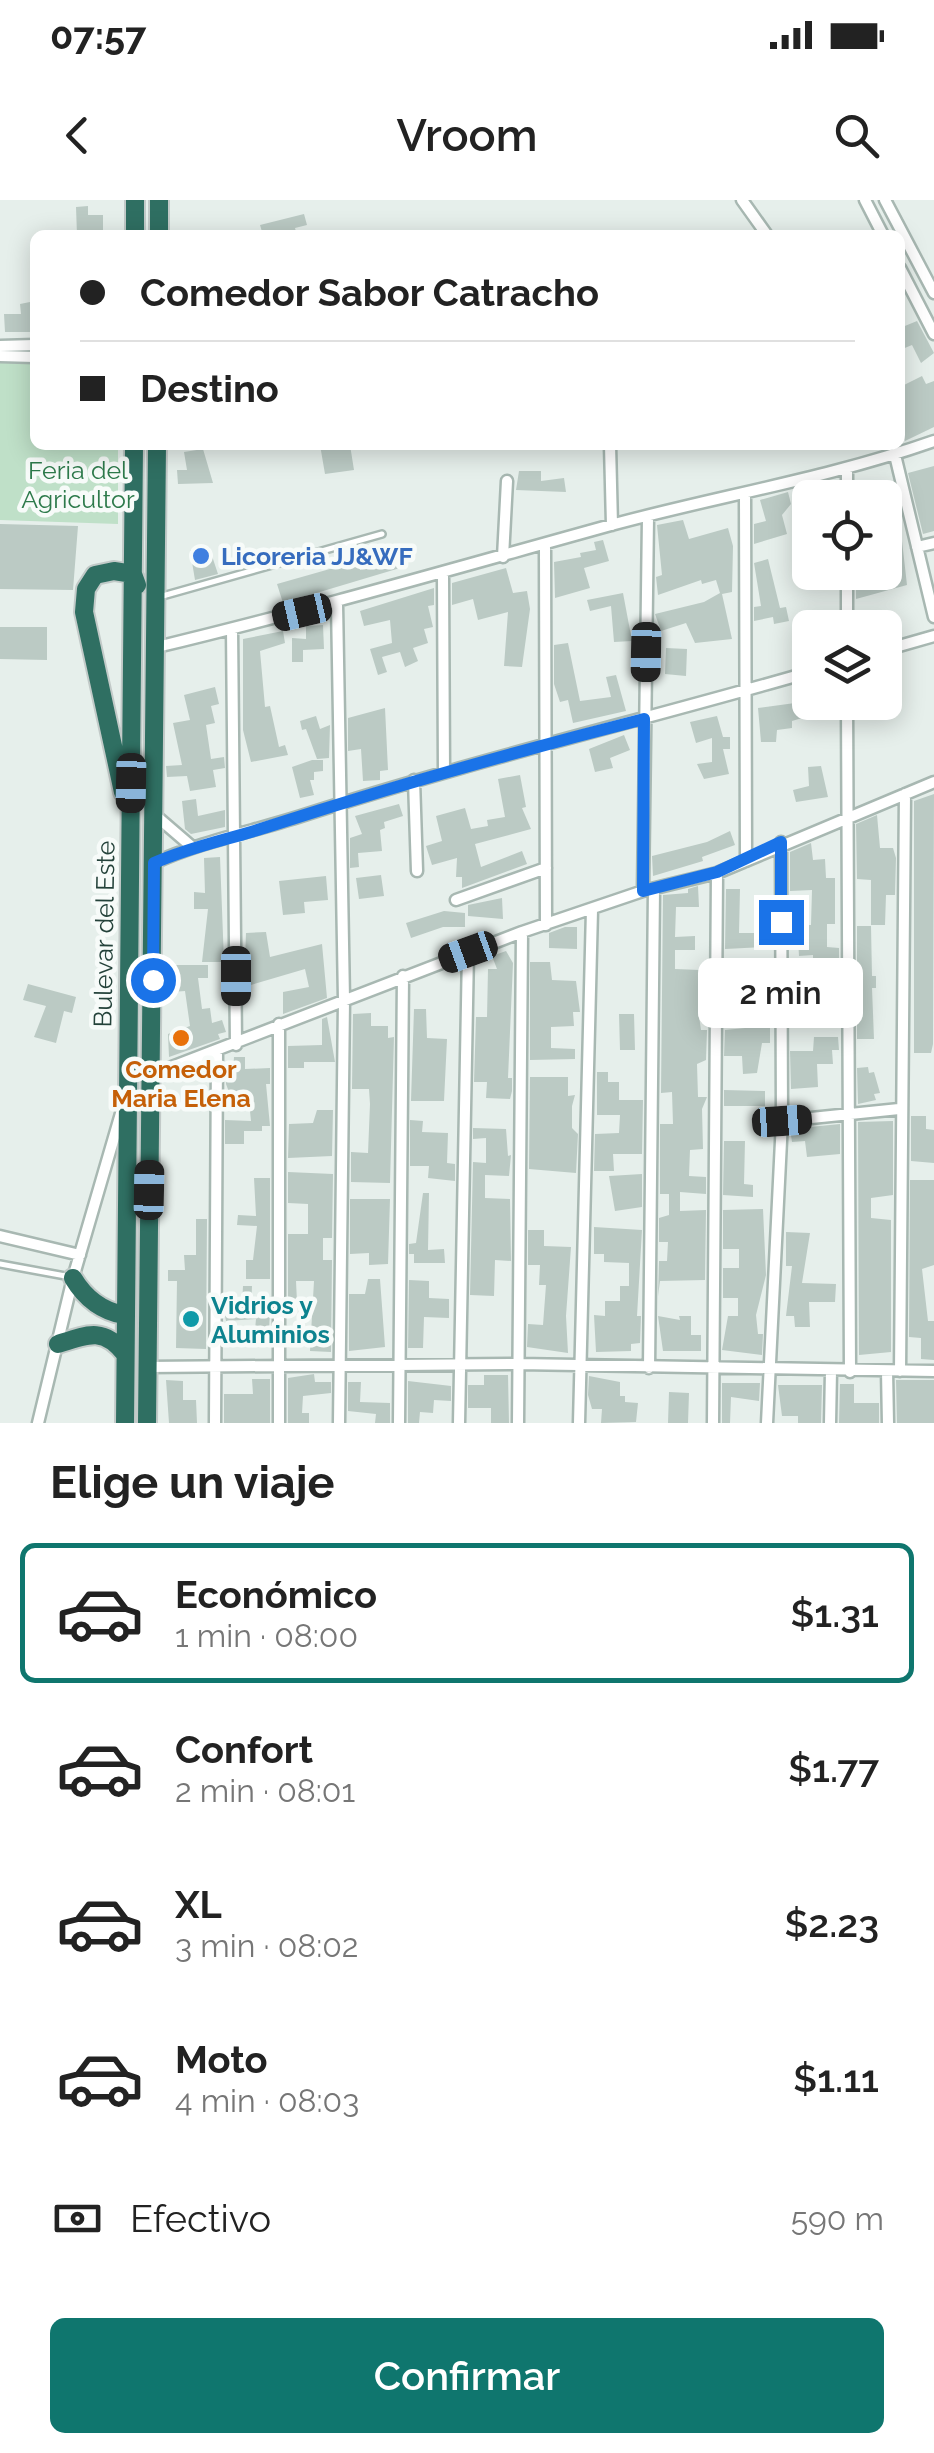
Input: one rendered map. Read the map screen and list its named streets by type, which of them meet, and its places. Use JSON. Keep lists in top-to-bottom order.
{
  "streets": {
    "highway": ["Bulevar del Este"]
  },
  "parks": ["Feria del Agricultor"],
  "places": ["Licoreria JJ&WF", "Comedor Maria Elena", "Vidrios y Aluminios"],
  "page": {
    "status": "07:57",
    "header": "Vroom",
    "banner": ["Comedor Sabor Catracho", "Destino"],
    "bubble": "2 min",
    "heading": "Elige un viaje",
    "list": [
      {
        "name": "Económico",
        "note": "1 min · 08:00",
        "value": "$1.31"
      },
      {
        "name": "Confort",
        "note": "2 min · 08:01",
        "value": "$1.77"
      },
      {
        "name": "XL",
        "note": "3 min · 08:02",
        "value": "$2.23"
      },
      {
        "name": "Moto",
        "note": "4 min · 08:03",
        "value": "$1.11"
      }
    ],
    "pay": ["Efectivo", "590 m"],
    "buttons": "Confirmar"
  }
}
